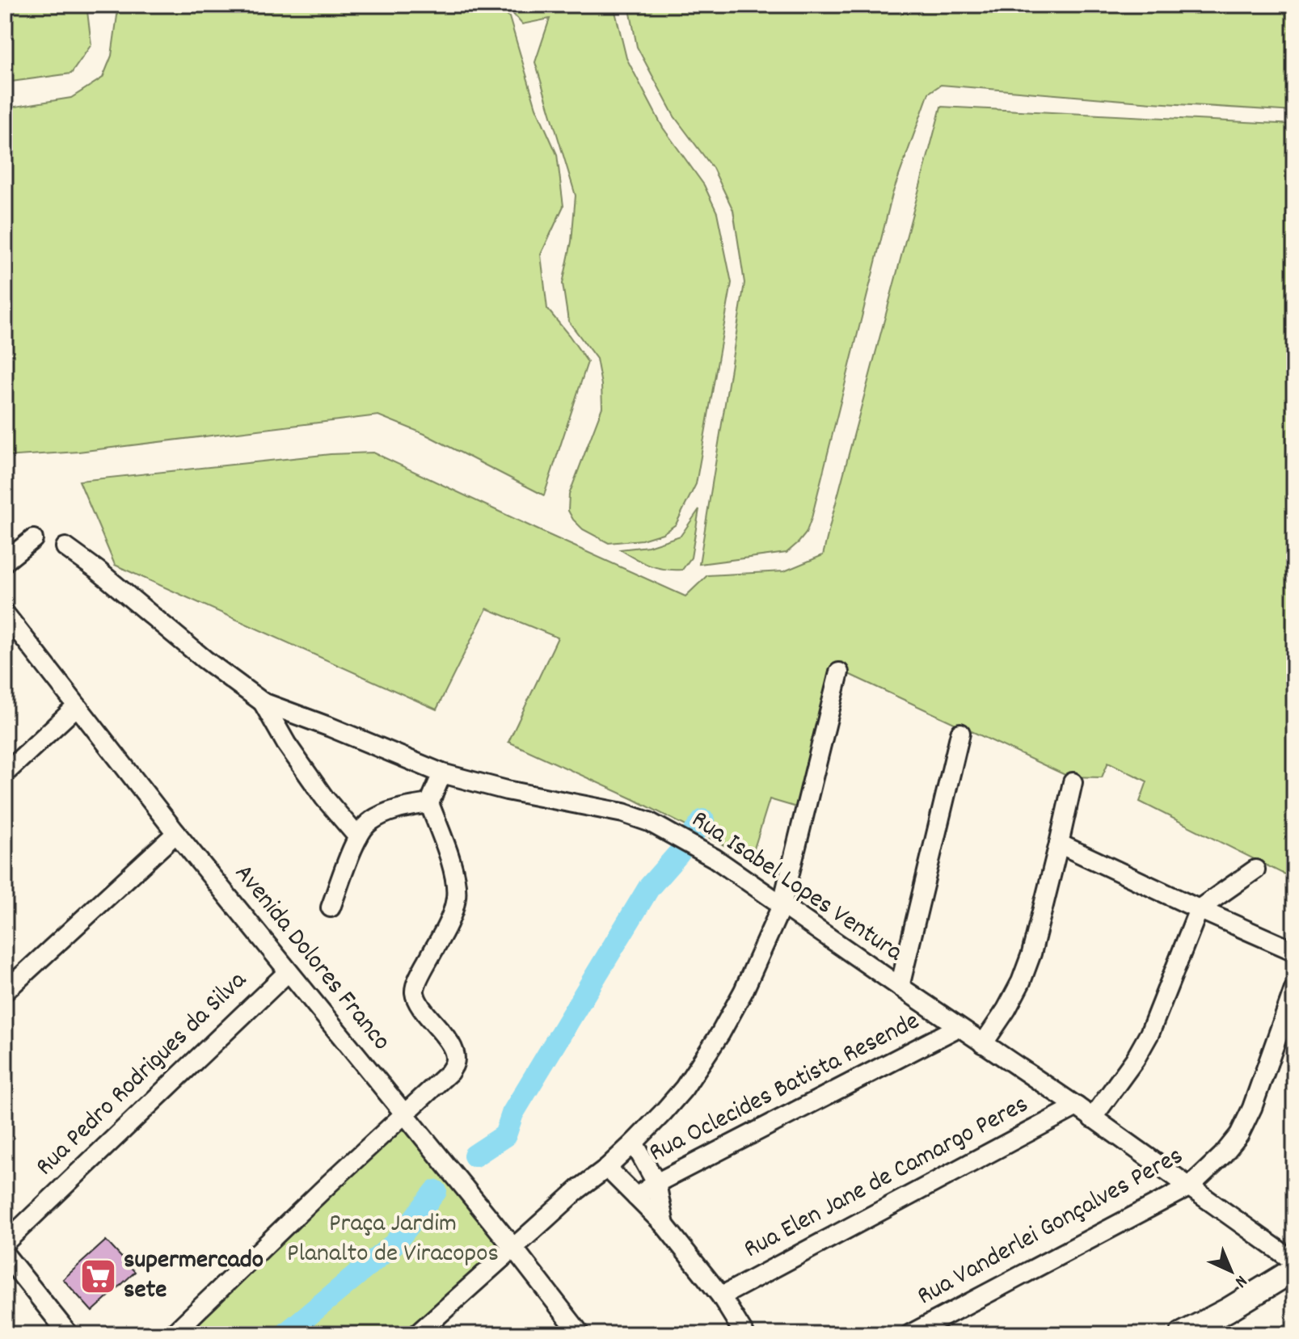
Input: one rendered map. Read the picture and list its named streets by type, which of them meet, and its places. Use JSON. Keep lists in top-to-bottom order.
{
  "streets": {
    "street": [
      "Rua Isabel Lopes Ventura",
      "Avenida Dolores Franco",
      "Rua Pedro Rodrigues da Silva",
      "Rua Oclecides Batista Resende",
      "Rua Elen Jane de Camargo Peres",
      "Rua Vanderlei Gonçalves Peres"
    ]
  },
  "crossings": [
    ["Rua Isabel Lopes Ventura", "Rua Oclecides Batista Resende"],
    ["Rua Isabel Lopes Ventura", "Rua Elen Jane de Camargo Peres"],
    ["Rua Isabel Lopes Ventura", "Rua Vanderlei Gonçalves Peres"],
    ["Avenida Dolores Franco", "Rua Pedro Rodrigues da Silva"]
  ],
  "parks": ["Praça Jardim Planalto de Viracopos"],
  "places": {
    "supermarket": ["supermercado sete"]
  },
  "north": "bottom right"
}
